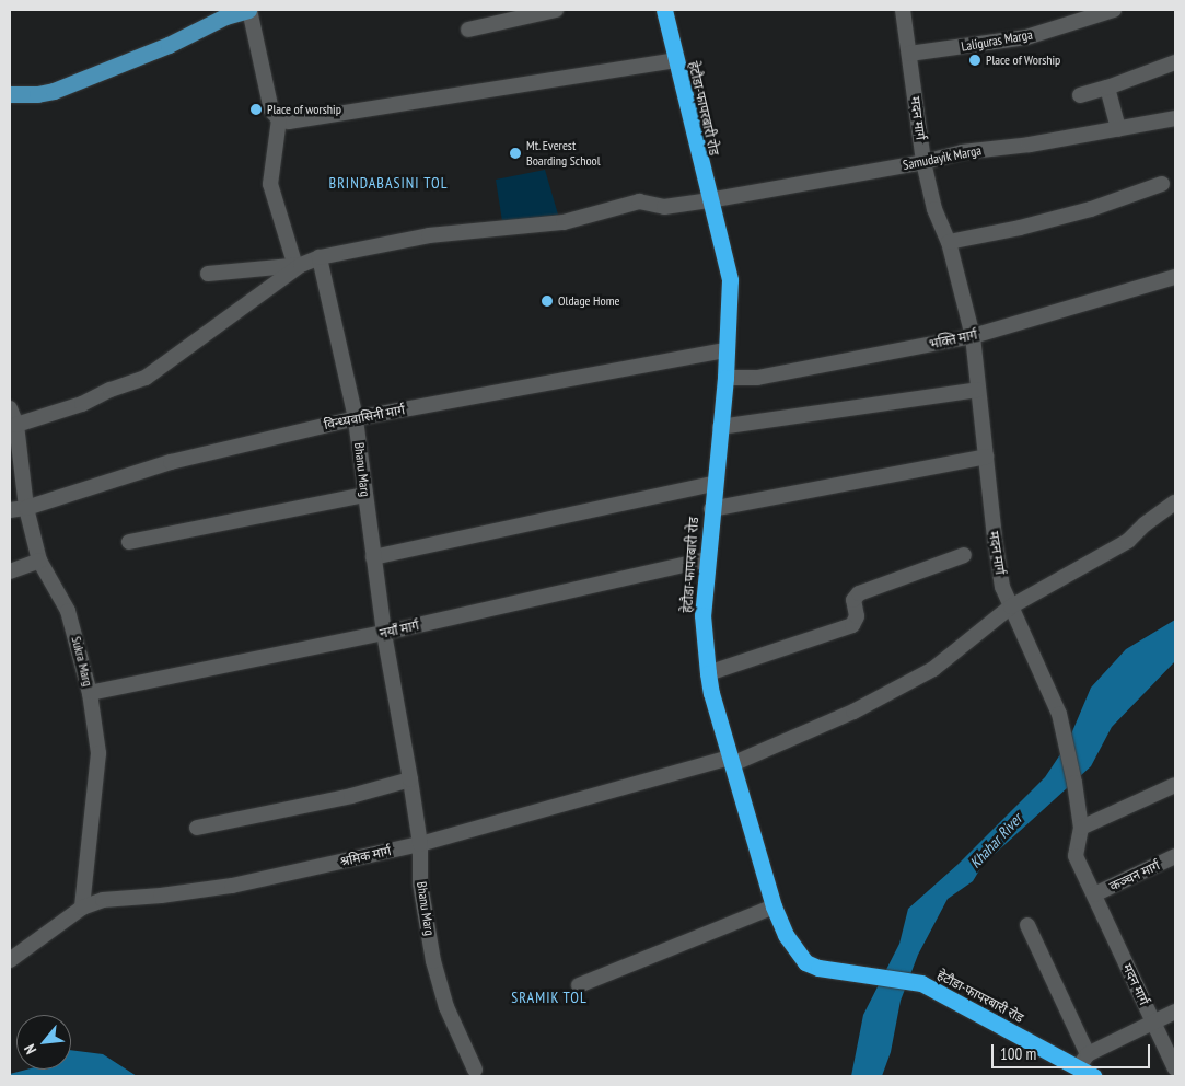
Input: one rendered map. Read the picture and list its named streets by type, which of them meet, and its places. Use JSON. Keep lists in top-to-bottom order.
{
  "streets": {
    "highway": ["हेटौडा-फापरबारी रोड"],
    "street": [
      "Laliguras Marga",
      "मदन मार्ग",
      "Samudayik Marga",
      "भक्ति मार्ग",
      "विन्ध्यवासिनी मार्ग",
      "Bhanu Marg",
      "नयाँ मार्ग",
      "Sukra Marg",
      "श्रमिक मार्ग",
      "कञ्चन मार्ग"
    ]
  },
  "crossings": [
    ["Laliguras Marga", "मदन मार्ग"],
    ["हेटौडा-फापरबारी रोड", "Samudayik Marga"],
    ["हेटौडा-फापरबारी रोड", "भक्ति मार्ग"],
    ["हेटौडा-फापरबारी रोड", "विन्ध्यवासिनी मार्ग"],
    ["हेटौडा-फापरबारी रोड", "नयाँ मार्ग"],
    ["हेटौडा-फापरबारी रोड", "श्रमिक मार्ग"],
    ["मदन मार्ग", "Samudayik Marga"],
    ["मदन मार्ग", "भक्ति मार्ग"],
    ["मदन मार्ग", "श्रमिक मार्ग"],
    ["मदन मार्ग", "कञ्चन मार्ग"],
    ["विन्ध्यवासिनी मार्ग", "Bhanu Marg"],
    ["विन्ध्यवासिनी मार्ग", "Sukra Marg"],
    ["Bhanu Marg", "नयाँ मार्ग"],
    ["Bhanu Marg", "श्रमिक मार्ग"],
    ["नयाँ मार्ग", "Sukra Marg"],
    ["Sukra Marg", "श्रमिक मार्ग"]
  ],
  "districts": ["BRINDABASINI TOL", "SRAMIK TOL"],
  "water": ["Khahar River"],
  "places": [
    "Place of Worship",
    "Place of worship",
    "Mt. Everest Boarding School",
    "Oldage Home"
  ],
  "scale_bar": "100 m",
  "north": "bottom left"
}
